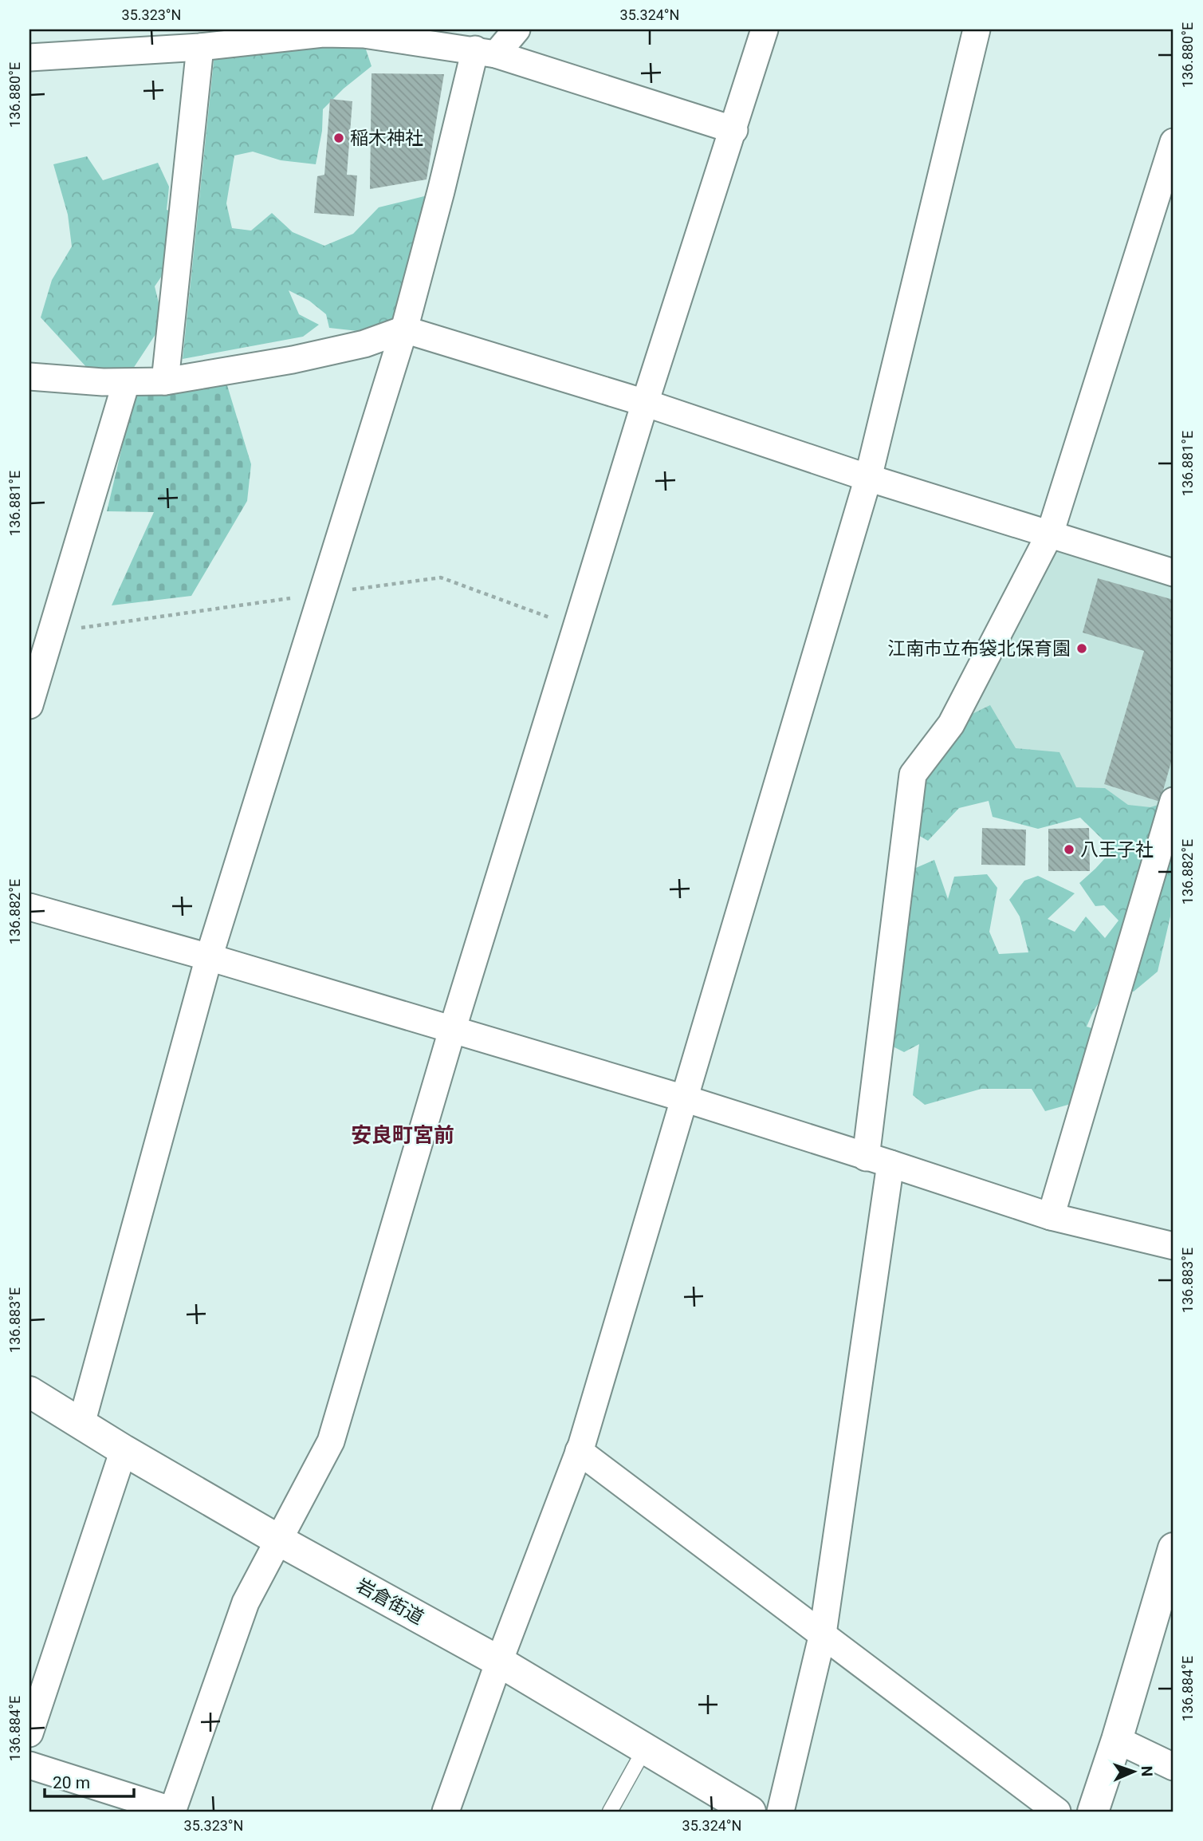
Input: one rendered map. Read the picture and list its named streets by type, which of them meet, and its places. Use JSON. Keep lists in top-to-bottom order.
{
  "streets": {
    "street": ["岩倉街道"]
  },
  "districts": ["安良町宮前"],
  "places": ["稲木神社", "江南市立布袋北保育園", "八王子社"],
  "scale_bar": "20 m",
  "north": "right",
  "coordinates": [
    "35.323°N",
    "35.324°N",
    "136.880°E",
    "136.881°E",
    "136.882°E",
    "136.883°E",
    "136.884°E"
  ]
}
